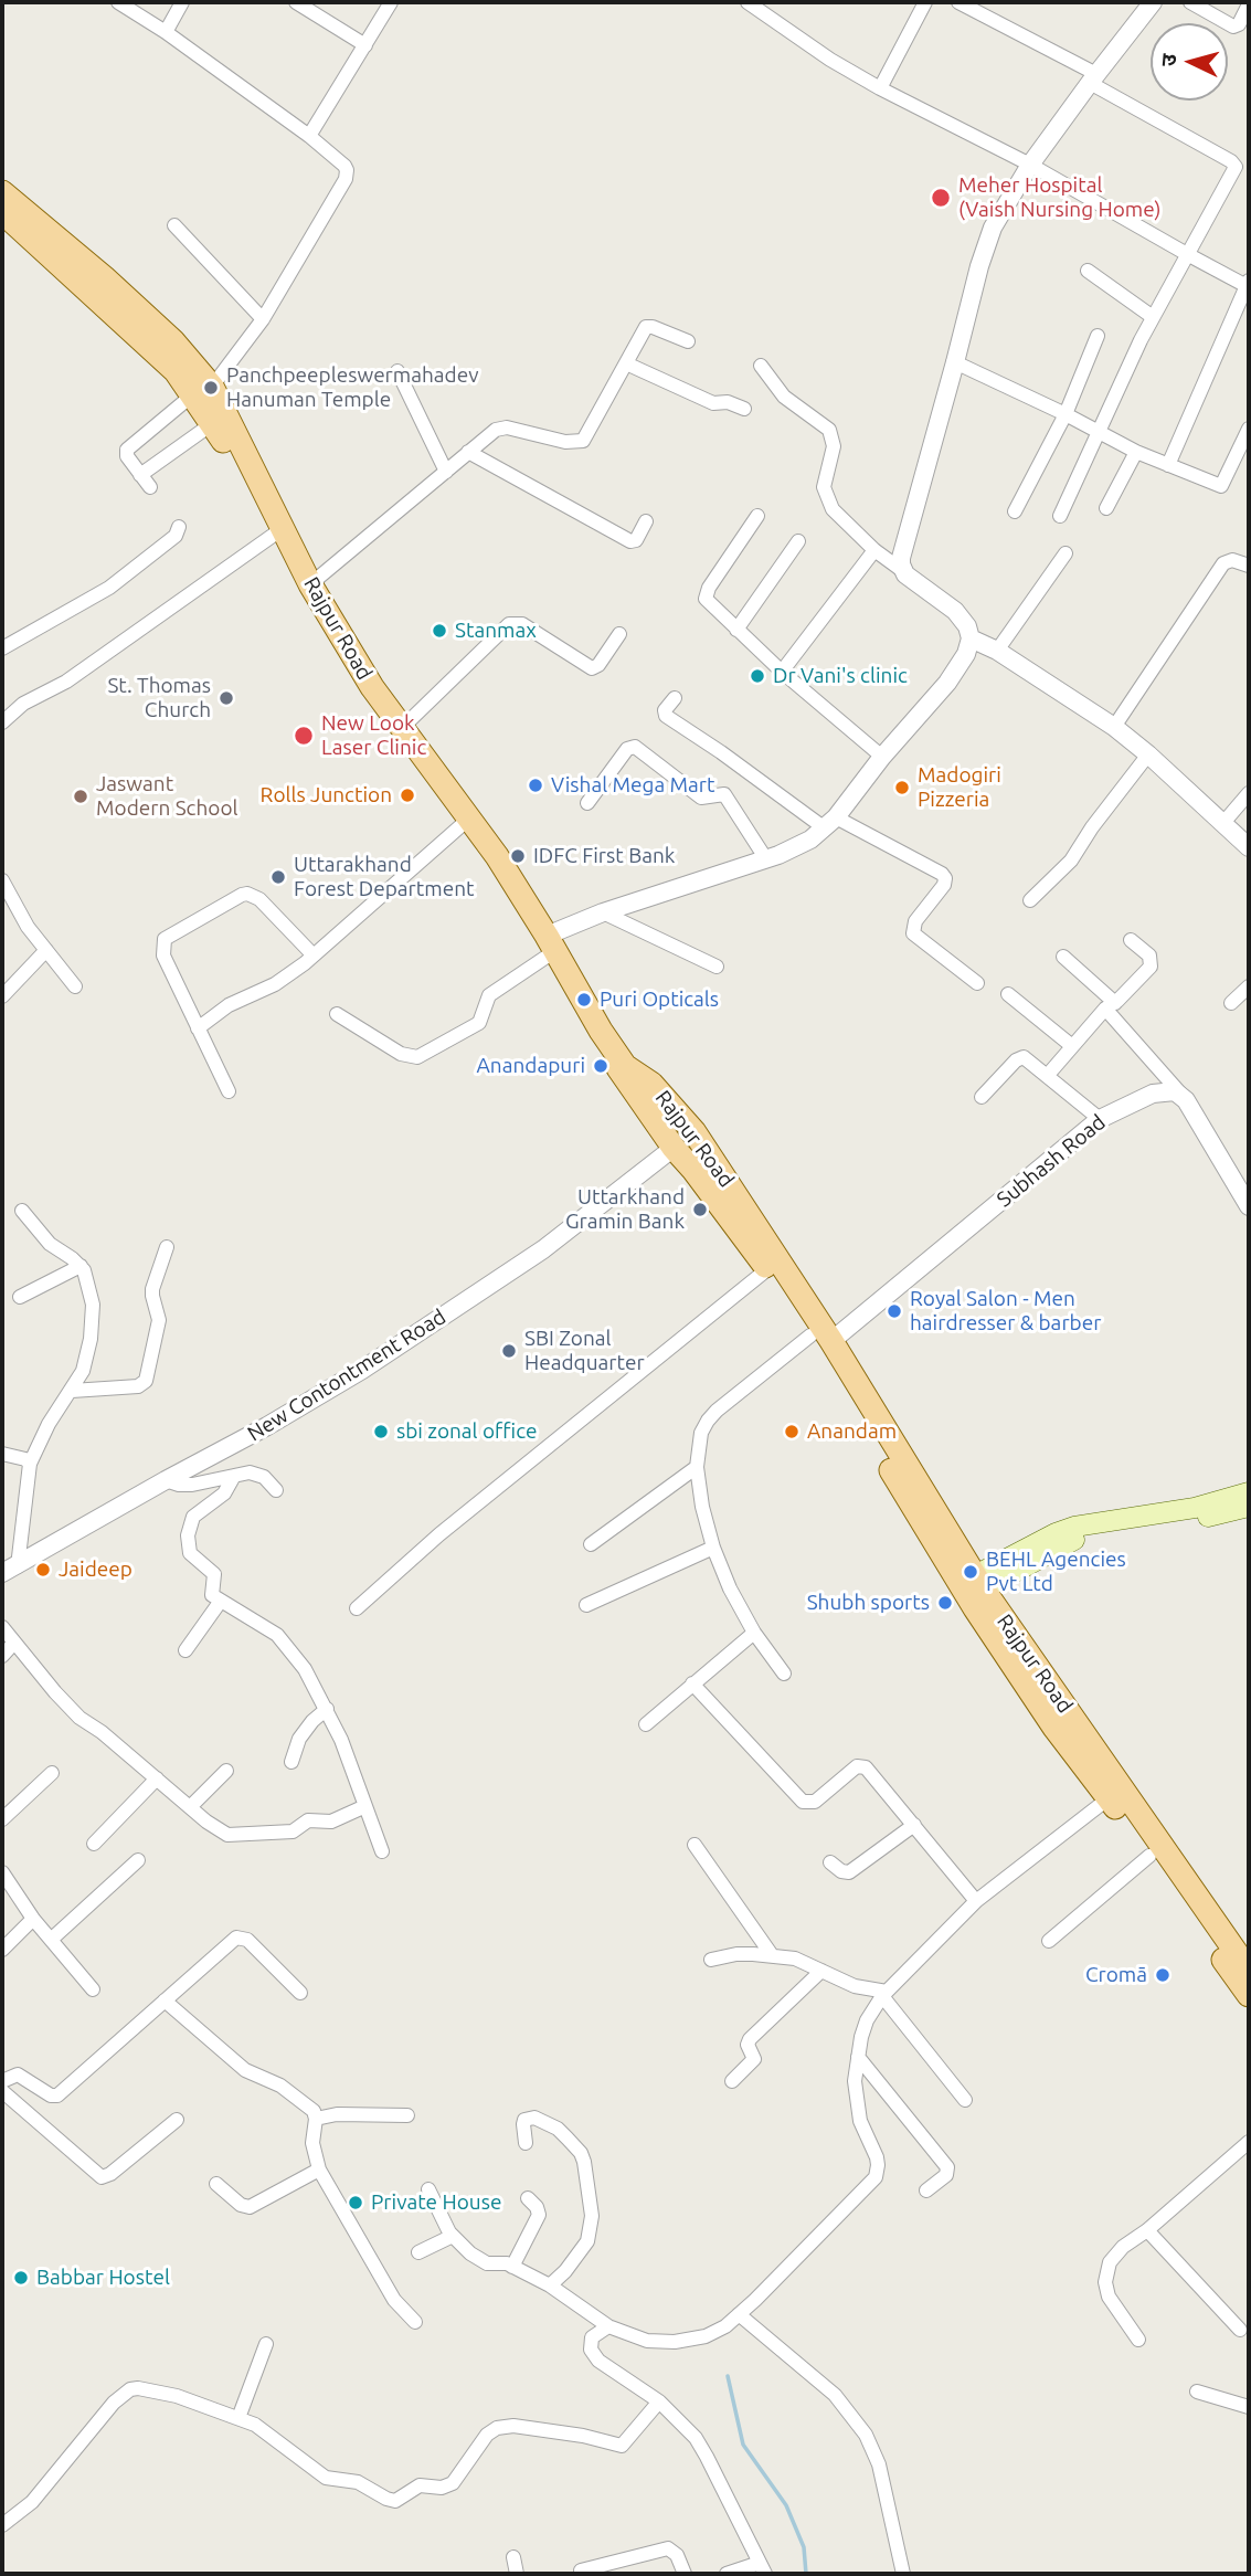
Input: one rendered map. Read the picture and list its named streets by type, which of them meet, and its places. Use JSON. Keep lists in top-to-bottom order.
{
  "streets": {
    "main road": ["Rajpur Road"],
    "street": ["Subhash Road", "New Contontment Road"]
  },
  "crossings": [
    ["Rajpur Road", "Subhash Road"],
    ["Rajpur Road", "New Contontment Road"]
  ],
  "places": [
    "Meher Hospital (Vaish Nursing Home)",
    "Panchpeepleswermahadev Hanuman Temple",
    "Stanmax",
    "Dr Vani's clinic",
    "St. Thomas Church",
    "New Look Laser Clinic",
    "Vishal Mega Mart",
    "Madogiri Pizzeria",
    "Rolls Junction",
    "Jaswant Modern School",
    "IDFC First Bank",
    "Uttarakhand Forest Department",
    "Puri Opticals",
    "Anandapuri",
    "Uttarkhand Gramin Bank",
    "Royal Salon - Men hairdresser & barber",
    "SBI Zonal Headquarter",
    "sbi zonal office",
    "Anandam",
    "Jaideep",
    "BEHL Agencies Pvt Ltd",
    "Shubh sports",
    "Cromā",
    "Private House",
    "Babbar Hostel"
  ],
  "north": "left"
}
